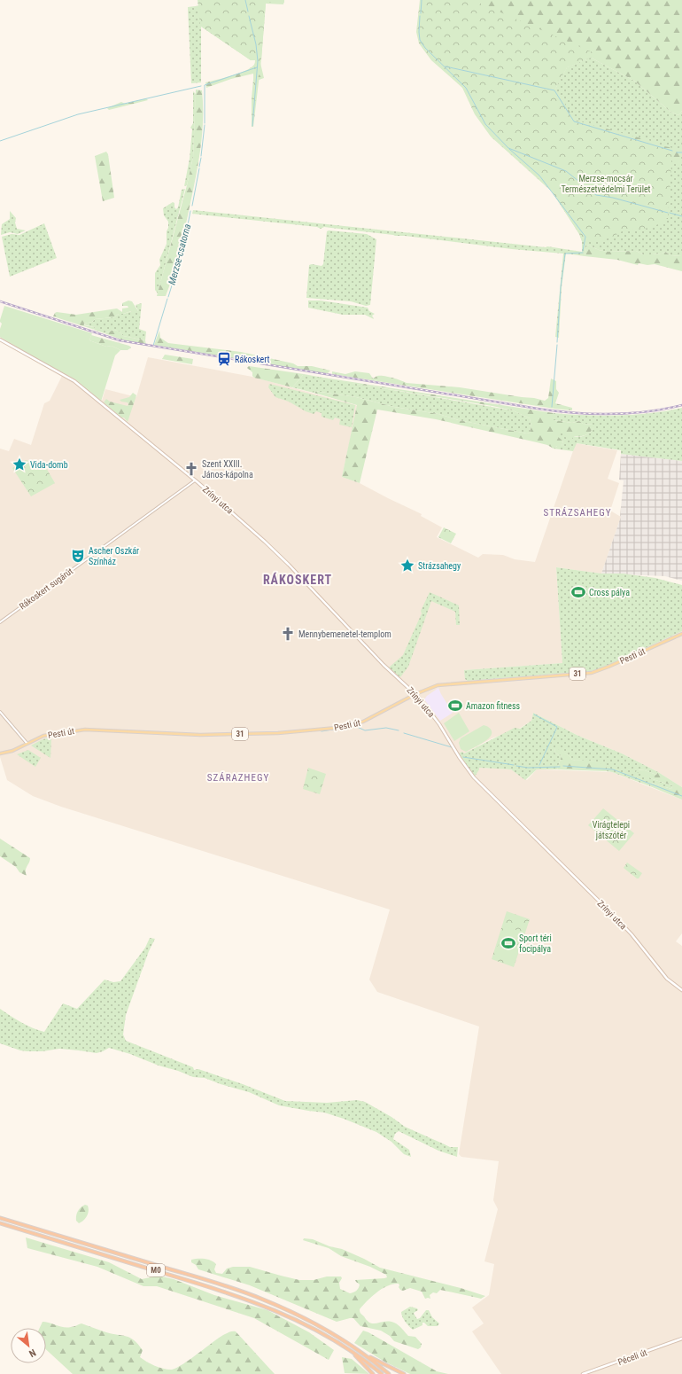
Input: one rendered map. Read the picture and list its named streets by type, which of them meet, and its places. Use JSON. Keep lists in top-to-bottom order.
{
  "streets": {
    "highway": ["M0"],
    "main road": [
      "Zrínyi utca",
      "Pesti út",
      "31",
      "Péceli út"
    ],
    "street": ["Rákoskert sugárút"]
  },
  "crossings": [
    ["Zrínyi utca", "Rákoskert sugárút"],
    ["Zrínyi utca", "Pesti út"]
  ],
  "districts": ["STRÁZSAHEGY", "RÁKOSKERT", "SZÁRAZHEGY"],
  "water": ["Merzse-csatorna"],
  "parks": ["Merzse-mocsár Természetvédelmi Terület", "Virágtelepi játszótér"],
  "places": {
    "station": ["Rákoskert"],
    "place": ["Vida-domb", "Strázsahegy"],
    "church": ["Szent XXIII. János-kápolna", "Mennybemenetel-templom"],
    "theatre": ["Ascher Oszkár Színház"],
    "sports": ["Cross pálya", "Amazon fitness", "Sport téri focipálya"]
  },
  "north": "bottom right"
}
